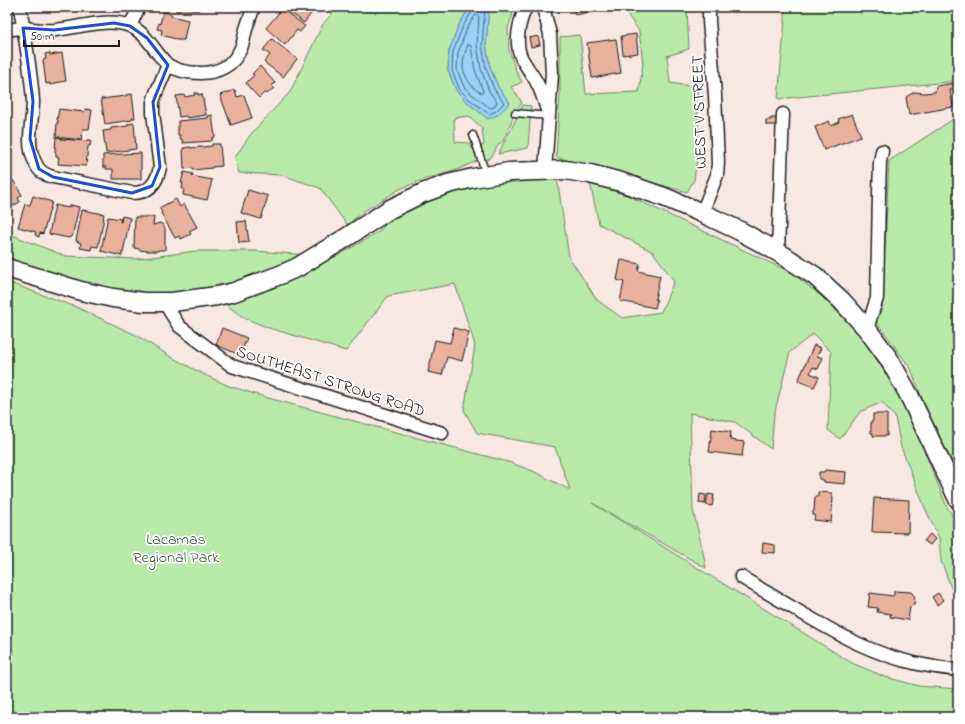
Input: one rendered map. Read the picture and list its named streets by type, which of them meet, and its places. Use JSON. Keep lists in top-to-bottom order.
{
  "streets": {
    "street": ["WEST V STREET", "SOUTHEAST STRONG ROAD"]
  },
  "parks": ["Lacamas Regional Park"],
  "scale_bar": "50 m"
}
